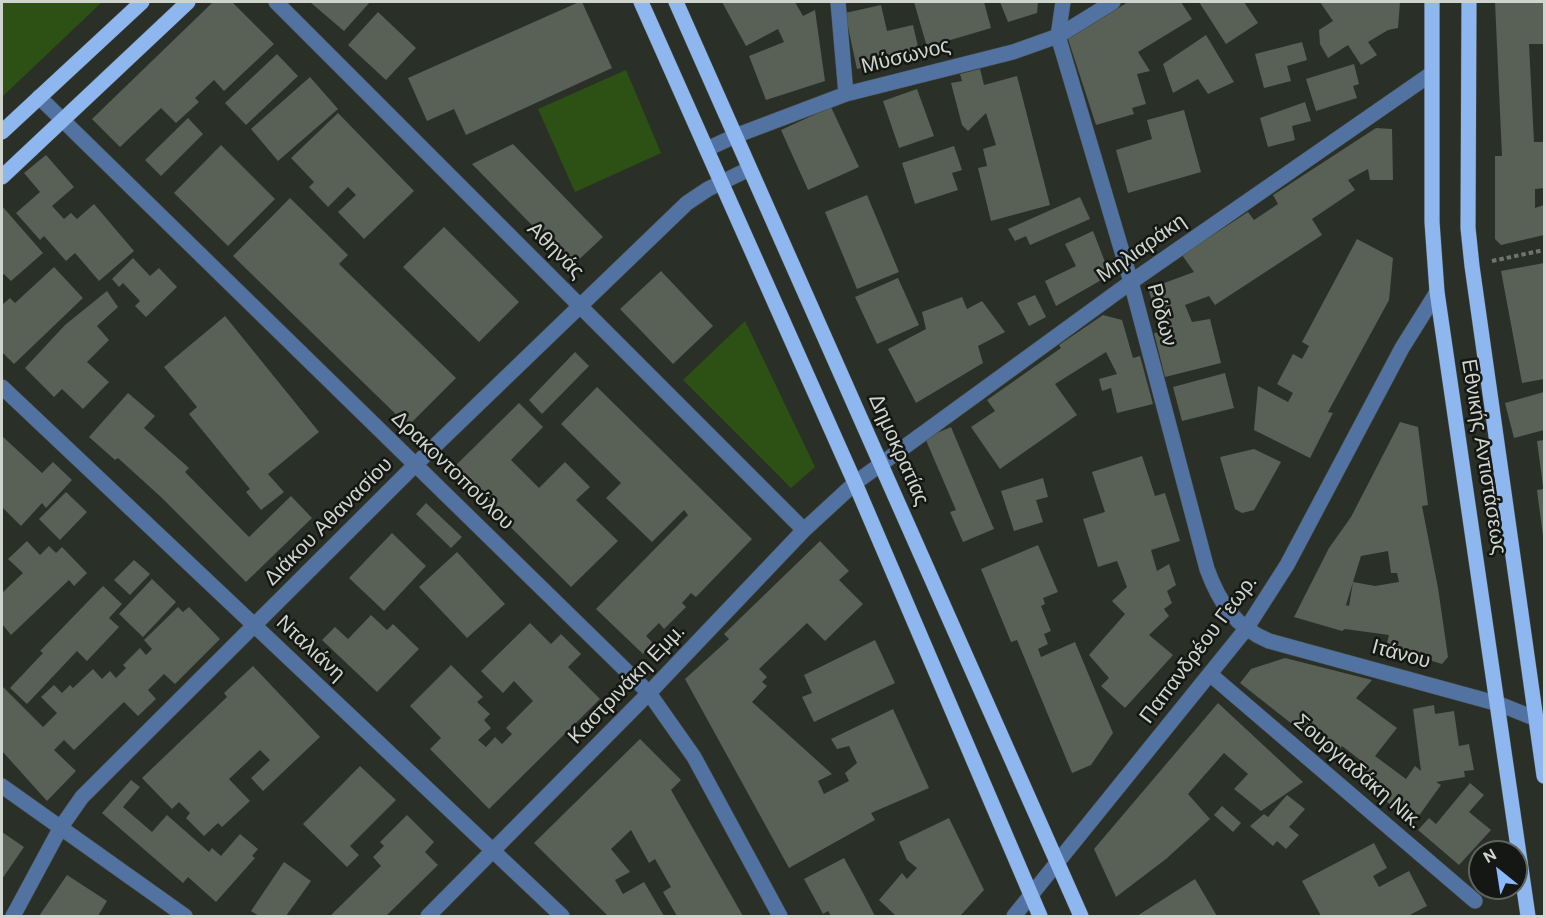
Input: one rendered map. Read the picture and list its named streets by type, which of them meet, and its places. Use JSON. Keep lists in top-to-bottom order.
{
  "streets": {
    "main road": ["Δημοκρατίας", "Εθνικής Αντιστάσεως"],
    "street": [
      "Μύσωνος",
      "Μηλιαράκη",
      "Αθηνάς",
      "Ρόδων",
      "Δρακοντοπούλου",
      "Διάκου Αθανασίου",
      "Νταλιάνη",
      "Παπανδρέου Γεωρ.",
      "Ιτάνου",
      "Καστρινάκη Εμμ.",
      "Σουργιαδάκη Νικ."
    ]
  },
  "crossings": [
    ["Μύσωνος", "Ρόδων"],
    ["Μύσωνος", "Δημοκρατίας"],
    ["Μηλιαράκη", "Ρόδων"],
    ["Μηλιαράκη", "Δημοκρατίας"],
    ["Μηλιαράκη", "Εθνικής Αντιστάσεως"],
    ["Μηλιαράκη", "Καστρινάκη Εμμ."],
    ["Αθηνάς", "Διάκου Αθανασίου"],
    ["Αθηνάς", "Καστρινάκη Εμμ."],
    ["Ρόδων", "Παπανδρέου Γεωρ."],
    ["Ρόδων", "Ιτάνου"],
    ["Δημοκρατίας", "Διάκου Αθανασίου"],
    ["Δημοκρατίας", "Παπανδρέου Γεωρ."],
    ["Εθνικής Αντιστάσεως", "Παπανδρέου Γεωρ."],
    ["Εθνικής Αντιστάσεως", "Ιτάνου"],
    ["Δρακοντοπούλου", "Διάκου Αθανασίου"],
    ["Δρακοντοπούλου", "Καστρινάκη Εμμ."],
    ["Διάκου Αθανασίου", "Νταλιάνη"],
    ["Νταλιάνη", "Καστρινάκη Εμμ."],
    ["Παπανδρέου Γεωρ.", "Ιτάνου"],
    ["Παπανδρέου Γεωρ.", "Σουργιαδάκη Νικ."]
  ],
  "north": "top left"
}
